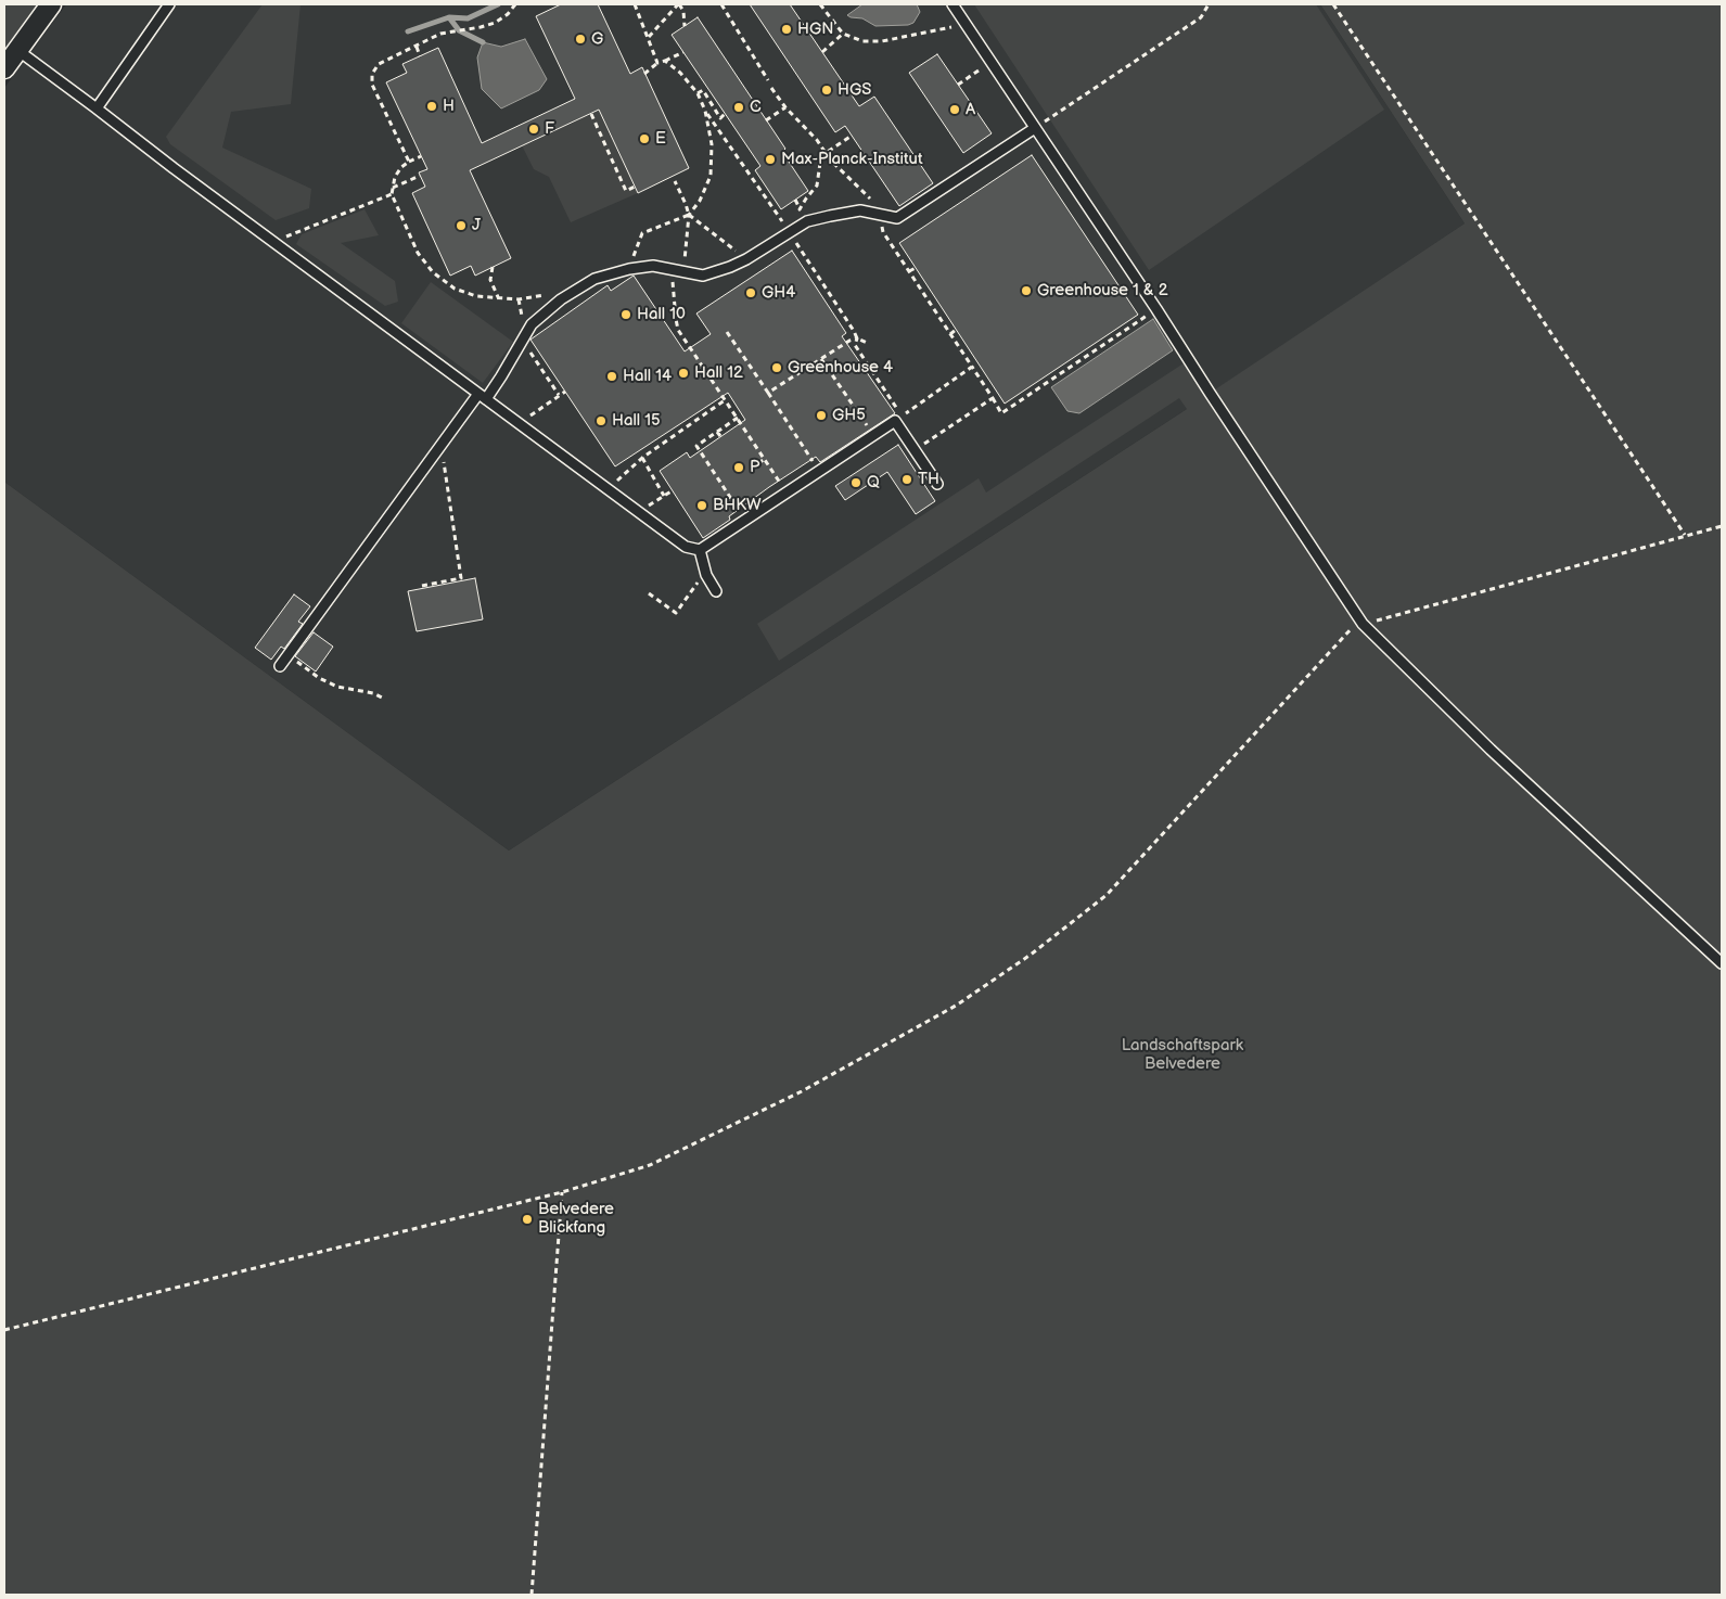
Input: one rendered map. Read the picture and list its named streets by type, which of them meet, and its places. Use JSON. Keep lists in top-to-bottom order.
{
  "parks": ["Landschaftspark Belvedere"],
  "places": [
    "HGN",
    "G",
    "HGS",
    "H",
    "C",
    "A",
    "F",
    "E",
    "Max-Planck-Institut",
    "J",
    "Greenhouse 1 & 2",
    "GH4",
    "Hall 10",
    "Greenhouse 4",
    "Hall 12",
    "Hall 14",
    "GH5",
    "Hall 15",
    "P",
    "TH",
    "Q",
    "BHKW",
    "Belvedere Blickfang"
  ]
}
